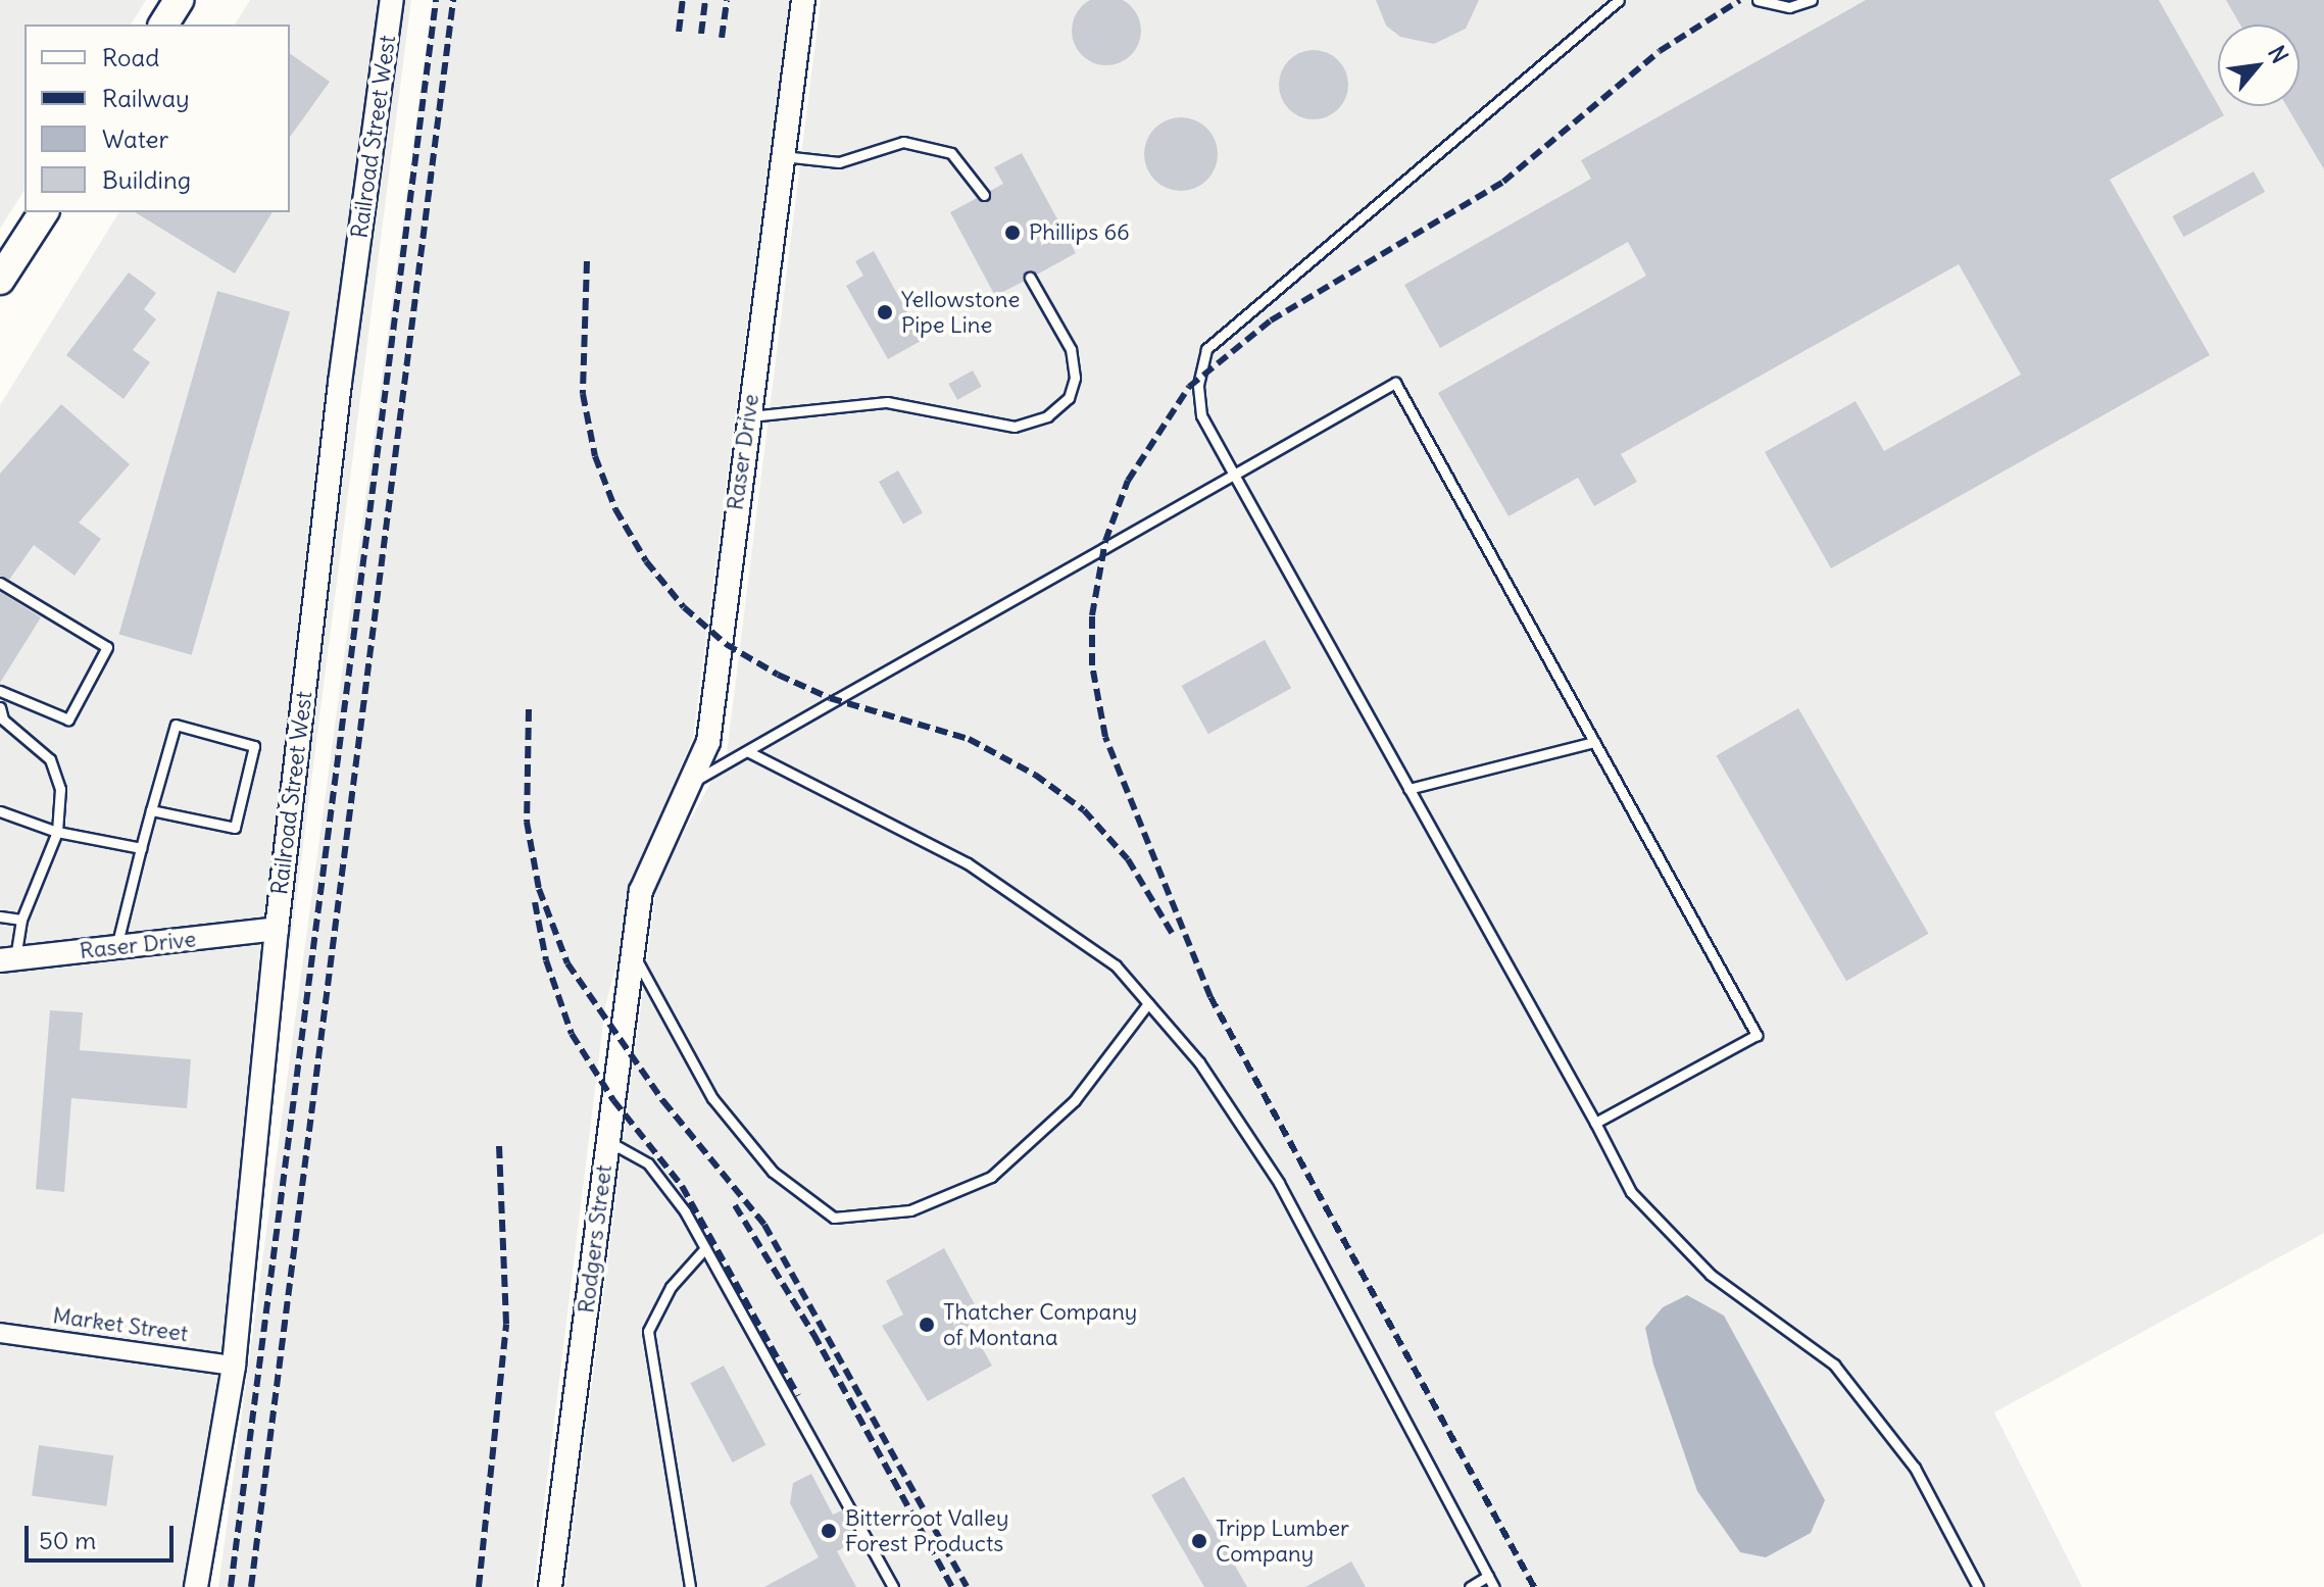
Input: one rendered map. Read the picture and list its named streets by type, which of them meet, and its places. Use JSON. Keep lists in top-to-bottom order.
{
  "streets": {
    "street": [
      "Railroad Street West",
      "Raser Drive",
      "Rodgers Street",
      "Market Street"
    ]
  },
  "crossings": [
    ["Railroad Street West", "Raser Drive"],
    ["Railroad Street West", "Market Street"],
    ["Raser Drive", "Rodgers Street"]
  ],
  "places": [
    "Phillips 66",
    "Yellowstone Pipe Line",
    "Thatcher Company of Montana",
    "Bitterroot Valley Forest Products",
    "Tripp Lumber Company"
  ],
  "legend": [
    "Road",
    "Railway",
    "Water",
    "Building"
  ],
  "scale_bar": "50 m",
  "north": "top right"
}
